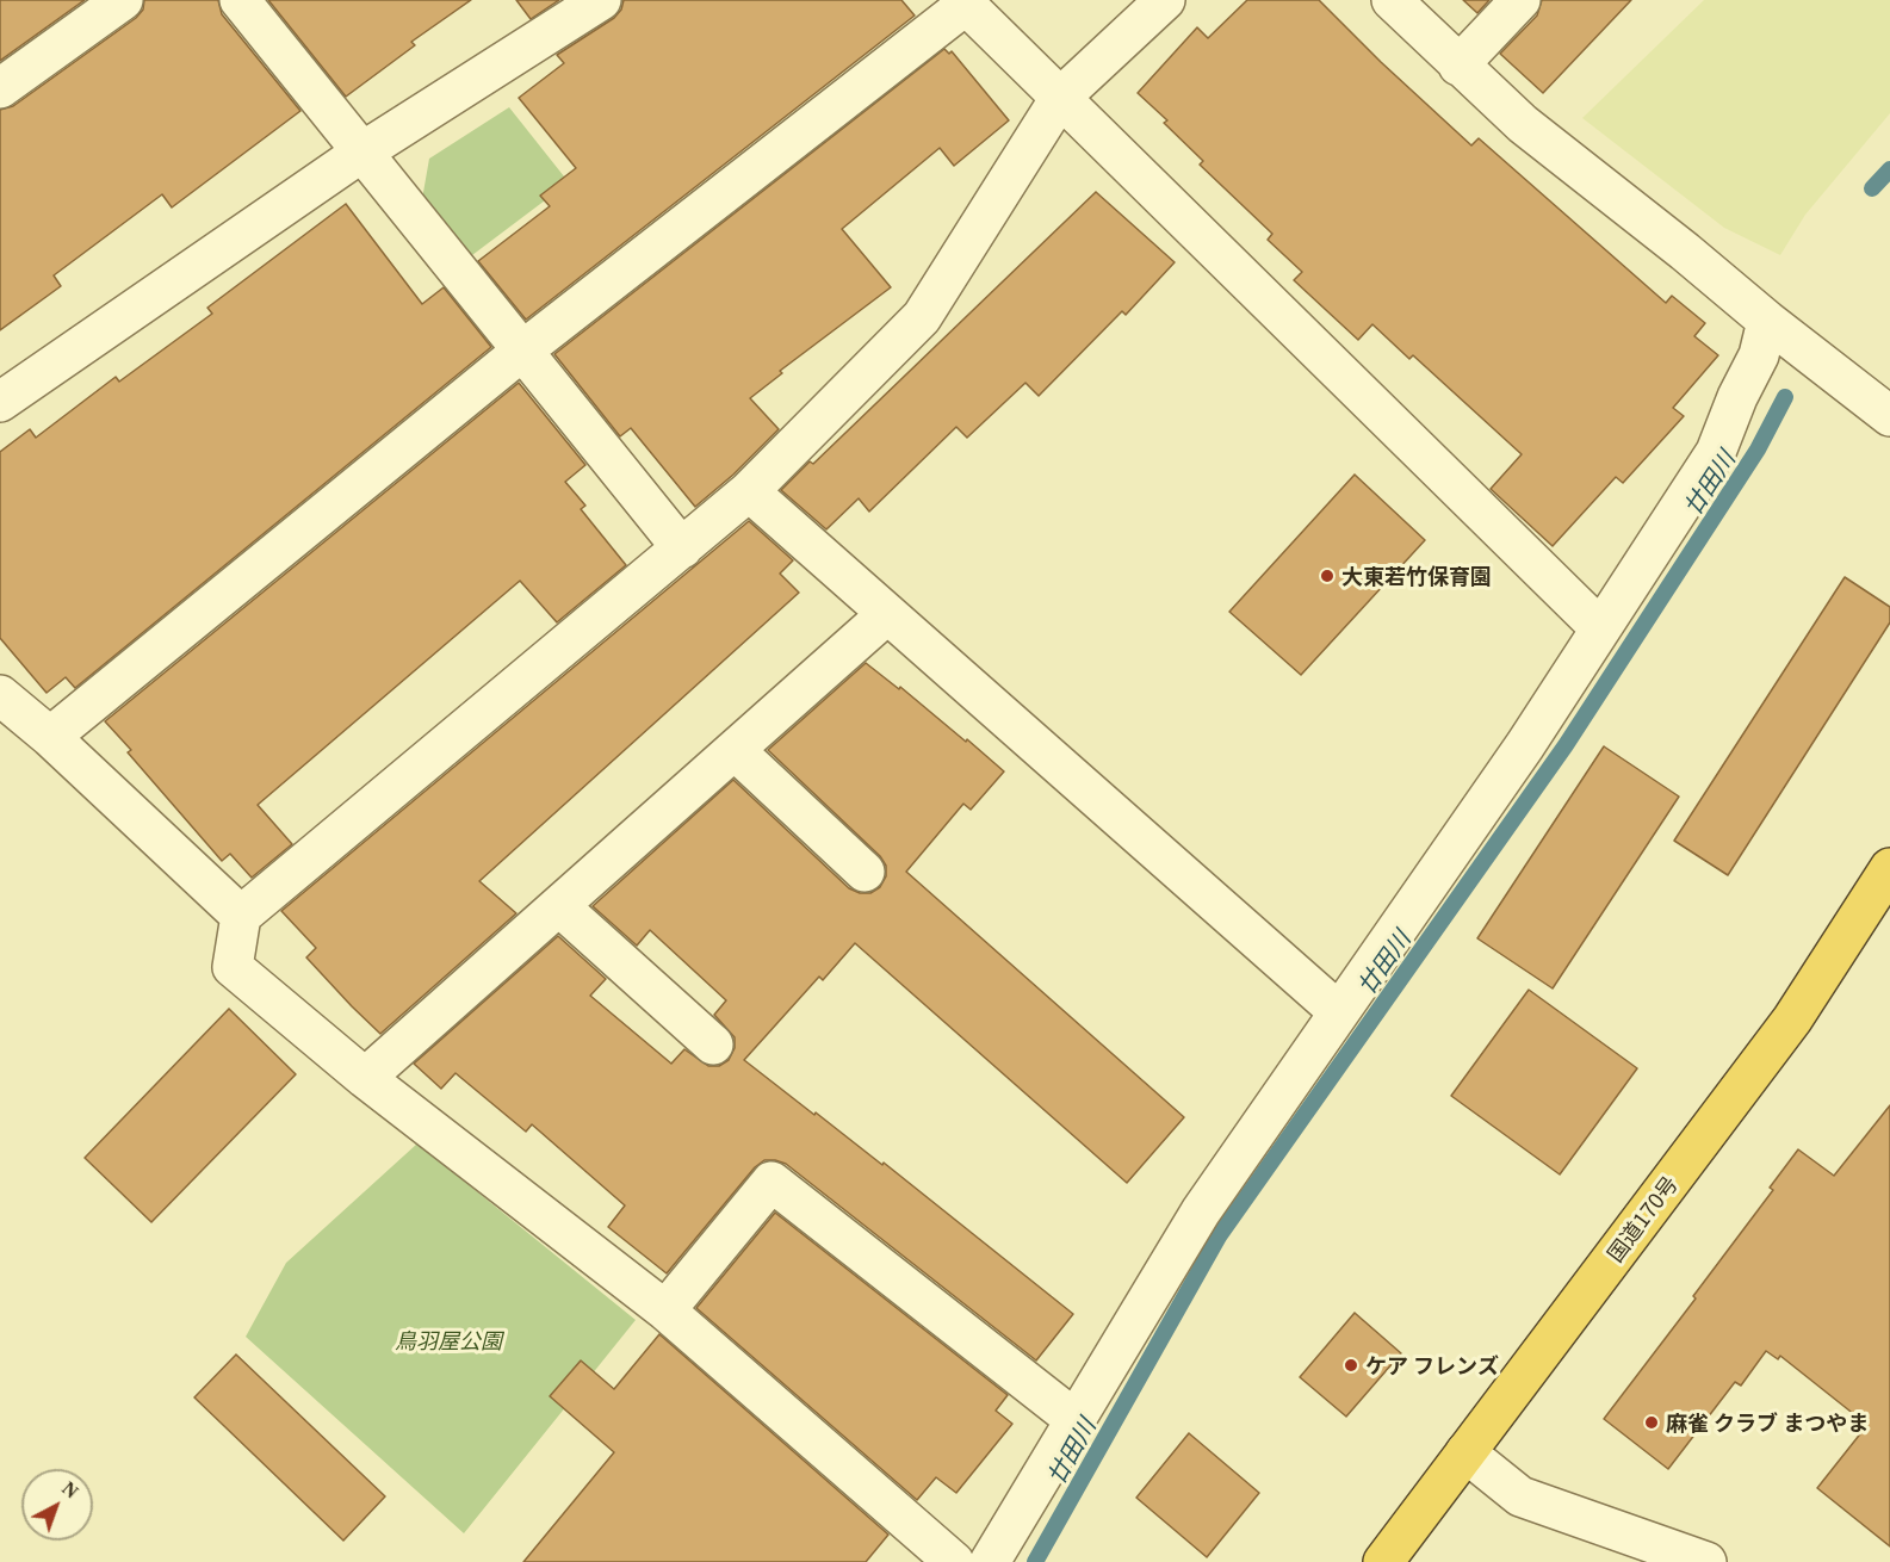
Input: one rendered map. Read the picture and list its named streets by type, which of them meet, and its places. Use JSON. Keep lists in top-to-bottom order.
{
  "streets": {
    "highway": ["国道170号"]
  },
  "water": ["廿田川"],
  "parks": ["鳥羽屋公園"],
  "places": ["大東若竹保育園", "ケア フレンズ", "麻雀 クラブ まつやま"],
  "north": "top right"
}
